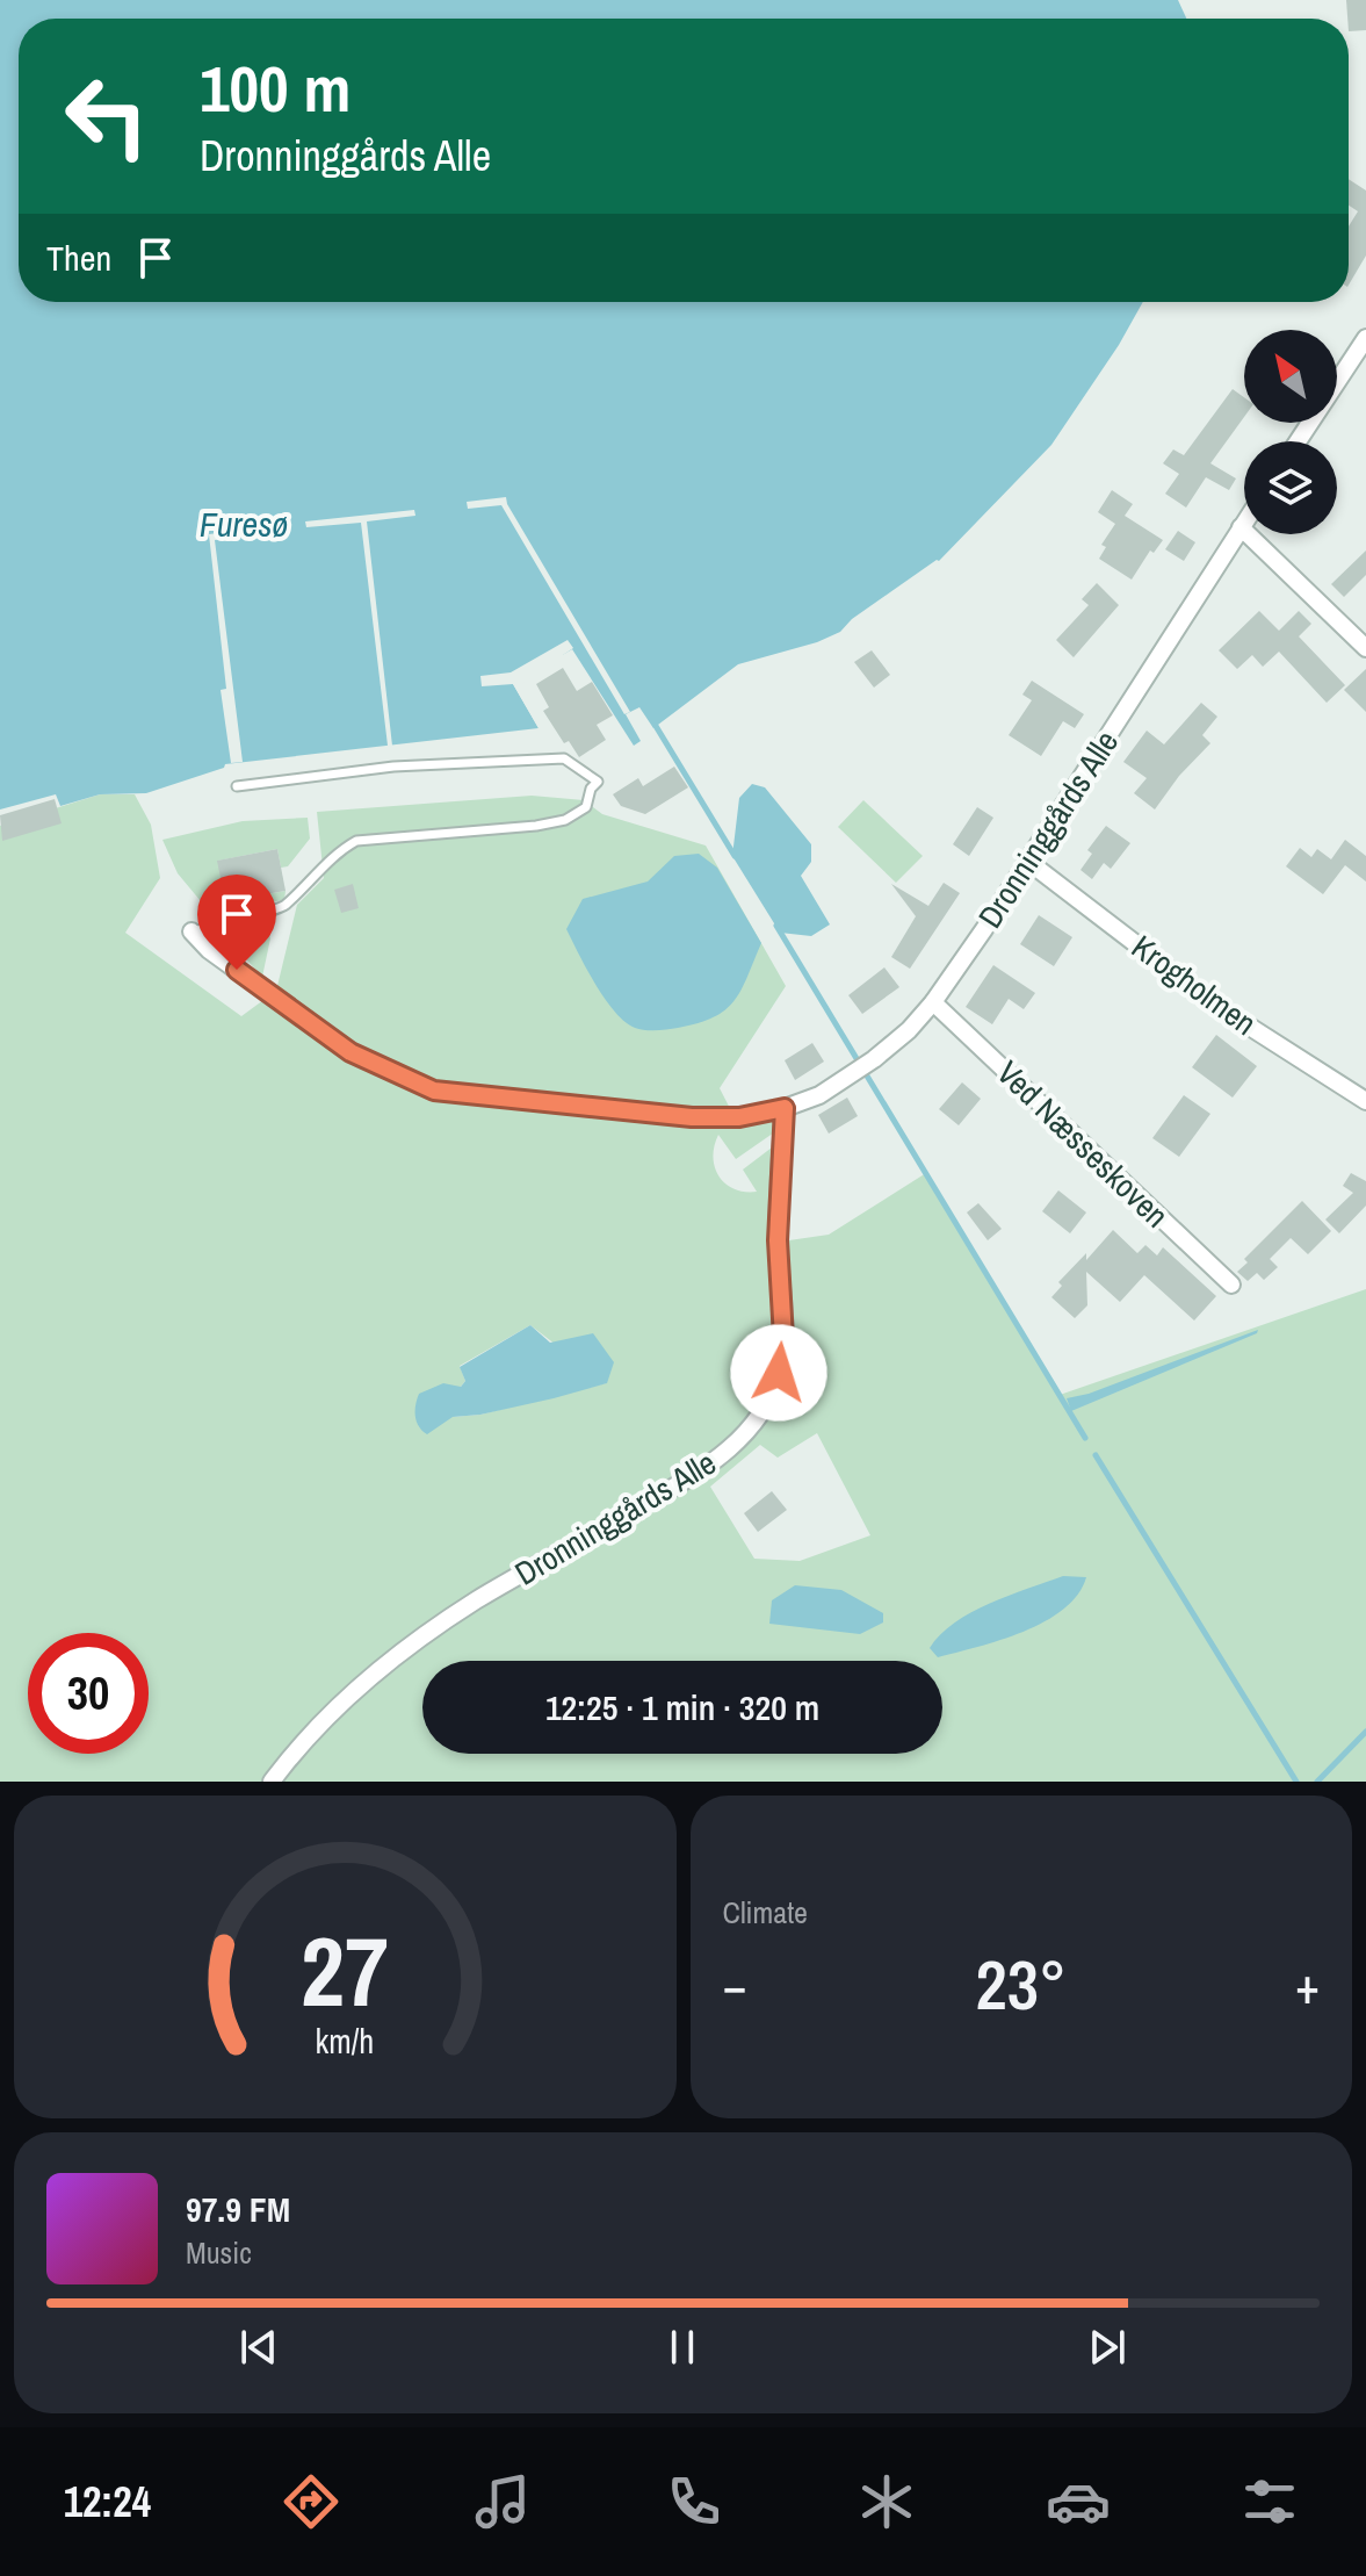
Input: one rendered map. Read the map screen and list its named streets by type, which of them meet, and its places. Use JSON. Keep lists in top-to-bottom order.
{
  "streets": {
    "street": ["Dronninggårds Alle", "Krogholmen", "Ved Næsseskoven"]
  },
  "crossings": [
    ["Dronninggårds Alle", "Krogholmen"],
    ["Dronninggårds Alle", "Ved Næsseskoven"]
  ],
  "water": ["Furesø"],
  "north": "top left",
  "page": {
    "turn": ["100 m", "Dronninggårds Alle"],
    "then": "Then",
    "limit": "30",
    "trip": "12:25 · 1 min · 320 m",
    "tile": "Climate",
    "heat": ["−", "23°", "+"],
    "song": ["97.9 FM", "Music"],
    "tabs": "12:24",
    "gauge": ["27", "km/h"]
  }
}
